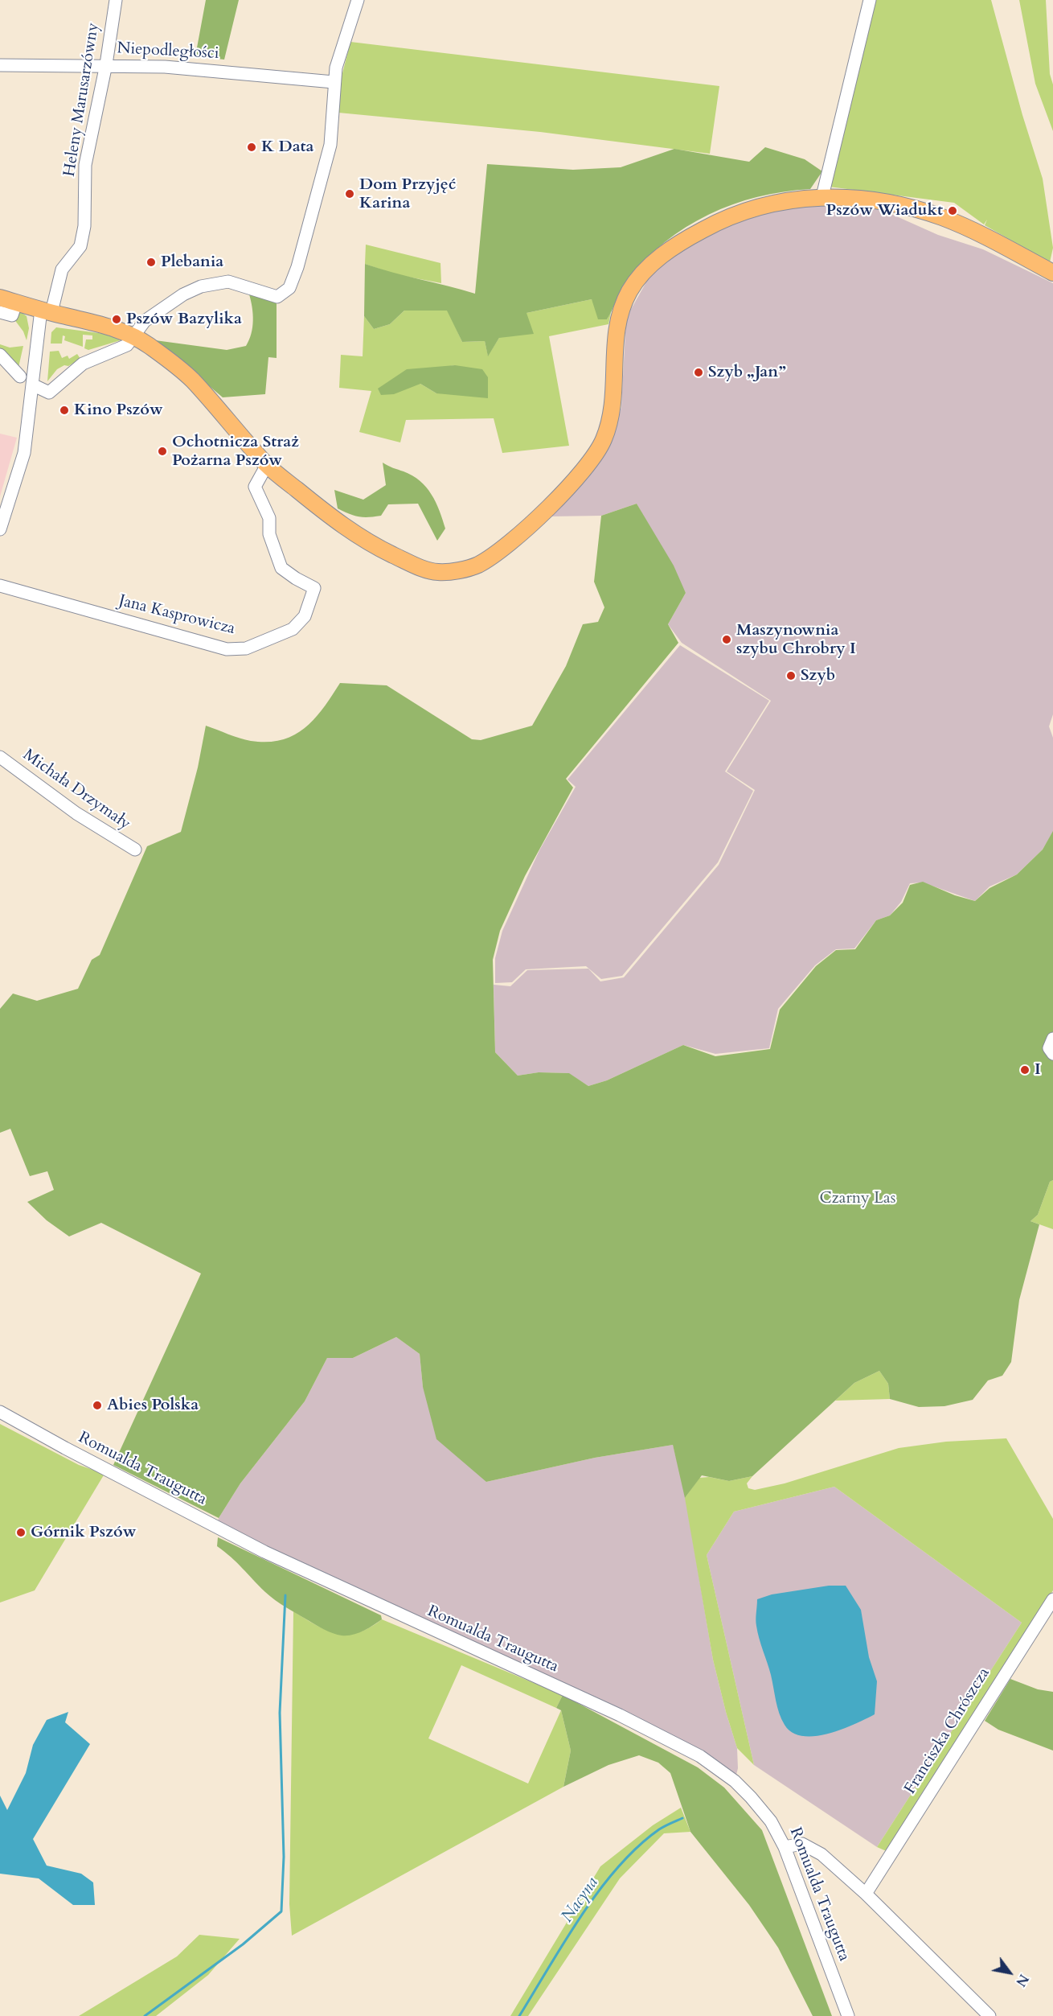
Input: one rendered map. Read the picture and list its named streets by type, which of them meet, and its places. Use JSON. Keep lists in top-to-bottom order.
{
  "streets": {
    "street": [
      "Niepodległości",
      "Heleny Marusarzówny",
      "Jana Kasprowicza",
      "Michała Drzymały",
      "Romualda Traugutta",
      "Franciszka Chrószcza"
    ]
  },
  "crossings": [
    ["Niepodległości", "Heleny Marusarzówny"]
  ],
  "water": ["Nacyna"],
  "parks": ["Czarny Las"],
  "places": [
    "K Data",
    "Dom Przyjęć Karina",
    "Pszów Wiadukt",
    "Plebania",
    "Pszów Bazylika",
    "Szyb „Jan”",
    "Kino Pszów",
    "Ochotnicza Straż Pożarna Pszów",
    "Maszynownia szybu Chrobry I",
    "Szyb",
    "I",
    "Abies Polska",
    "Górnik Pszów"
  ],
  "north": "bottom right"
}
